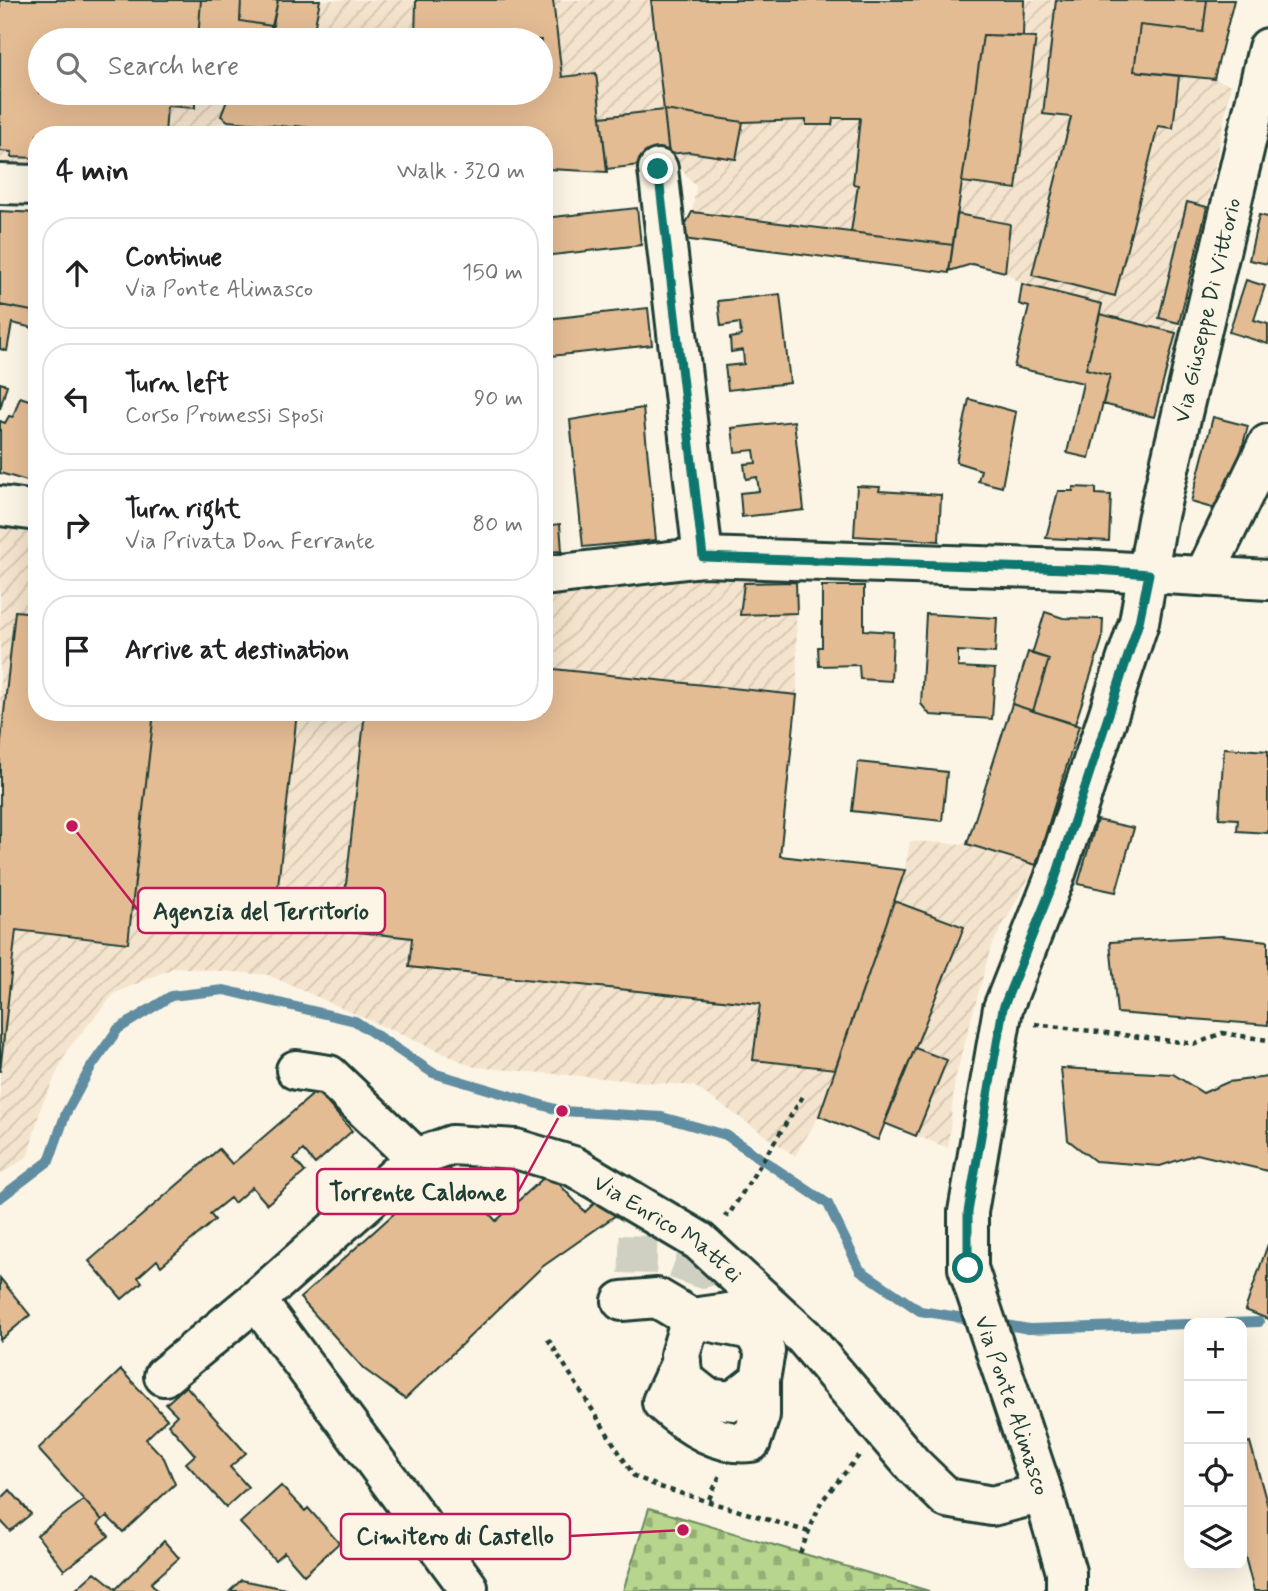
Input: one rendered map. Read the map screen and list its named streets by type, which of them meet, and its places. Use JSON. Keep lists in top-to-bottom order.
{
  "streets": {
    "street": ["Via Giuseppe Di Vittorio", "Via Enrico Mattei", "Via Ponte Alimasco"]
  },
  "crossings": [
    ["Via Giuseppe Di Vittorio", "Via Ponte Alimasco"],
    ["Via Enrico Mattei", "Via Ponte Alimasco"]
  ],
  "places": ["Agenzia del Territorio", "Torrente Caldone", "Cimitero di Castello"],
  "page": {
    "search": "Search here",
    "heading": ["4 min", "Walk · 320 m"],
    "list": [
      ["Continue", "Via Ponte Alimasco", "150 m"],
      ["Turn left", "Corso Promessi Sposi", "90 m"],
      ["Turn right", "Via Privata Don Ferrante", "80 m"],
      "Arrive at destination"
    ],
    "map_buttons": ["+", "−"]
  }
}
